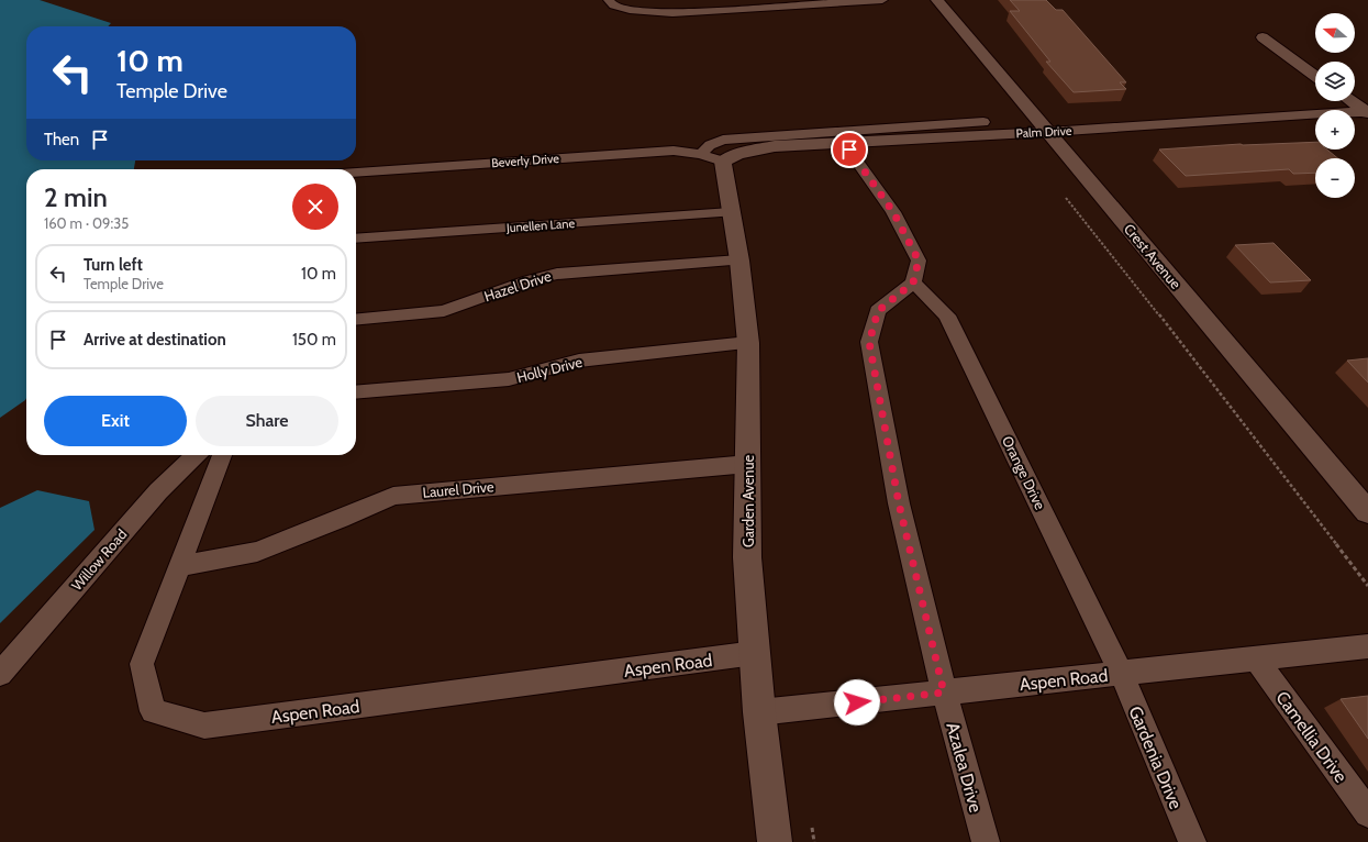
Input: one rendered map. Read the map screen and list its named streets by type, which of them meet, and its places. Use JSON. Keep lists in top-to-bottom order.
{
  "streets": {
    "street": ["Palm Drive", "Crest Avenue", "Garden Avenue"],
    "lane": [
      "Beverly Drive",
      "Junellen Lane",
      "Hazel Drive",
      "Holly Drive",
      "Orange Drive",
      "Laurel Drive",
      "Willow Road",
      "Aspen Road",
      "Camellia Drive",
      "Gardenia Drive",
      "Azalea Drive"
    ]
  },
  "crossings": [
    ["Palm Drive", "Beverly Drive"],
    ["Palm Drive", "Crest Avenue"],
    ["Palm Drive", "Garden Avenue"],
    ["Beverly Drive", "Garden Avenue"],
    ["Junellen Lane", "Garden Avenue"],
    ["Hazel Drive", "Garden Avenue"],
    ["Holly Drive", "Garden Avenue"],
    ["Orange Drive", "Aspen Road"],
    ["Orange Drive", "Gardenia Drive"],
    ["Orange Drive", "Azalea Drive"],
    ["Laurel Drive", "Garden Avenue"],
    ["Laurel Drive", "Aspen Road"],
    ["Garden Avenue", "Aspen Road"],
    ["Aspen Road", "Camellia Drive"],
    ["Aspen Road", "Gardenia Drive"],
    ["Aspen Road", "Azalea Drive"]
  ],
  "north": "left",
  "page": {
    "map_buttons": ["+", "−"],
    "turn": ["10 m", "Temple Drive"],
    "then": "Then",
    "heading": ["2 min", "160 m · 09:35"],
    "list": [
      {
        "name": "Turn left",
        "note": "Temple Drive",
        "value": "10 m"
      },
      {
        "name": "Arrive at destination",
        "value": "150 m"
      }
    ],
    "buttons": ["Exit", "Share"]
  }
}
